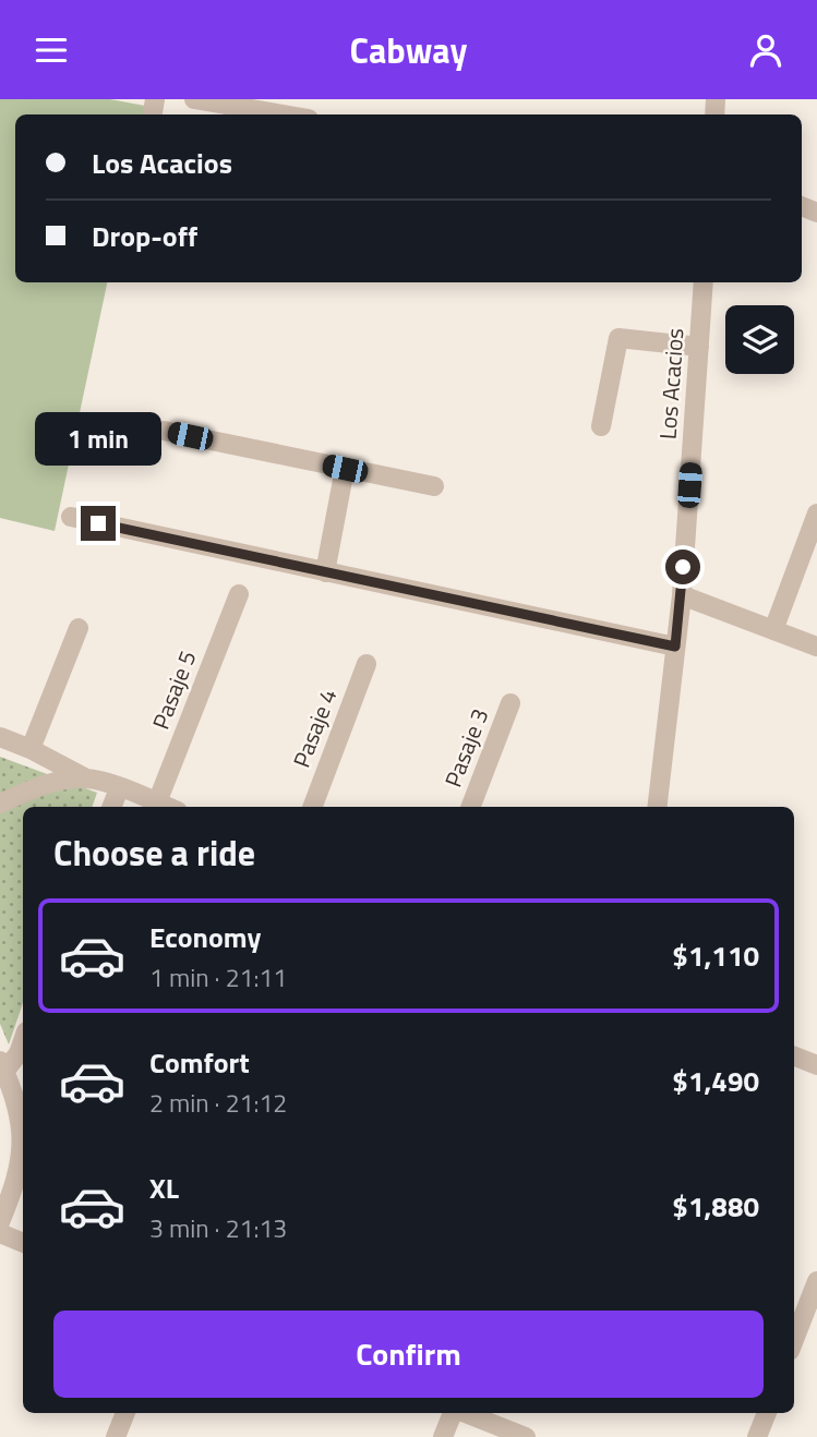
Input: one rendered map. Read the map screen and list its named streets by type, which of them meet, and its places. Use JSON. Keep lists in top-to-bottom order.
{
  "streets": {
    "street": [
      "Los Acacios",
      "Pasaje 5",
      "Pasaje 4",
      "Pasaje 3"
    ]
  },
  "page": {
    "header": "Cabway",
    "banner": ["Los Acacios", "Drop-off"],
    "bubble": "1 min",
    "heading": "Choose a ride",
    "list": [
      {
        "name": "Economy",
        "note": "1 min · 21:11",
        "value": "$1,110"
      },
      {
        "name": "Comfort",
        "note": "2 min · 21:12",
        "value": "$1,490"
      },
      {
        "name": "XL",
        "note": "3 min · 21:13",
        "value": "$1,880"
      }
    ],
    "buttons": "Confirm"
  }
}
